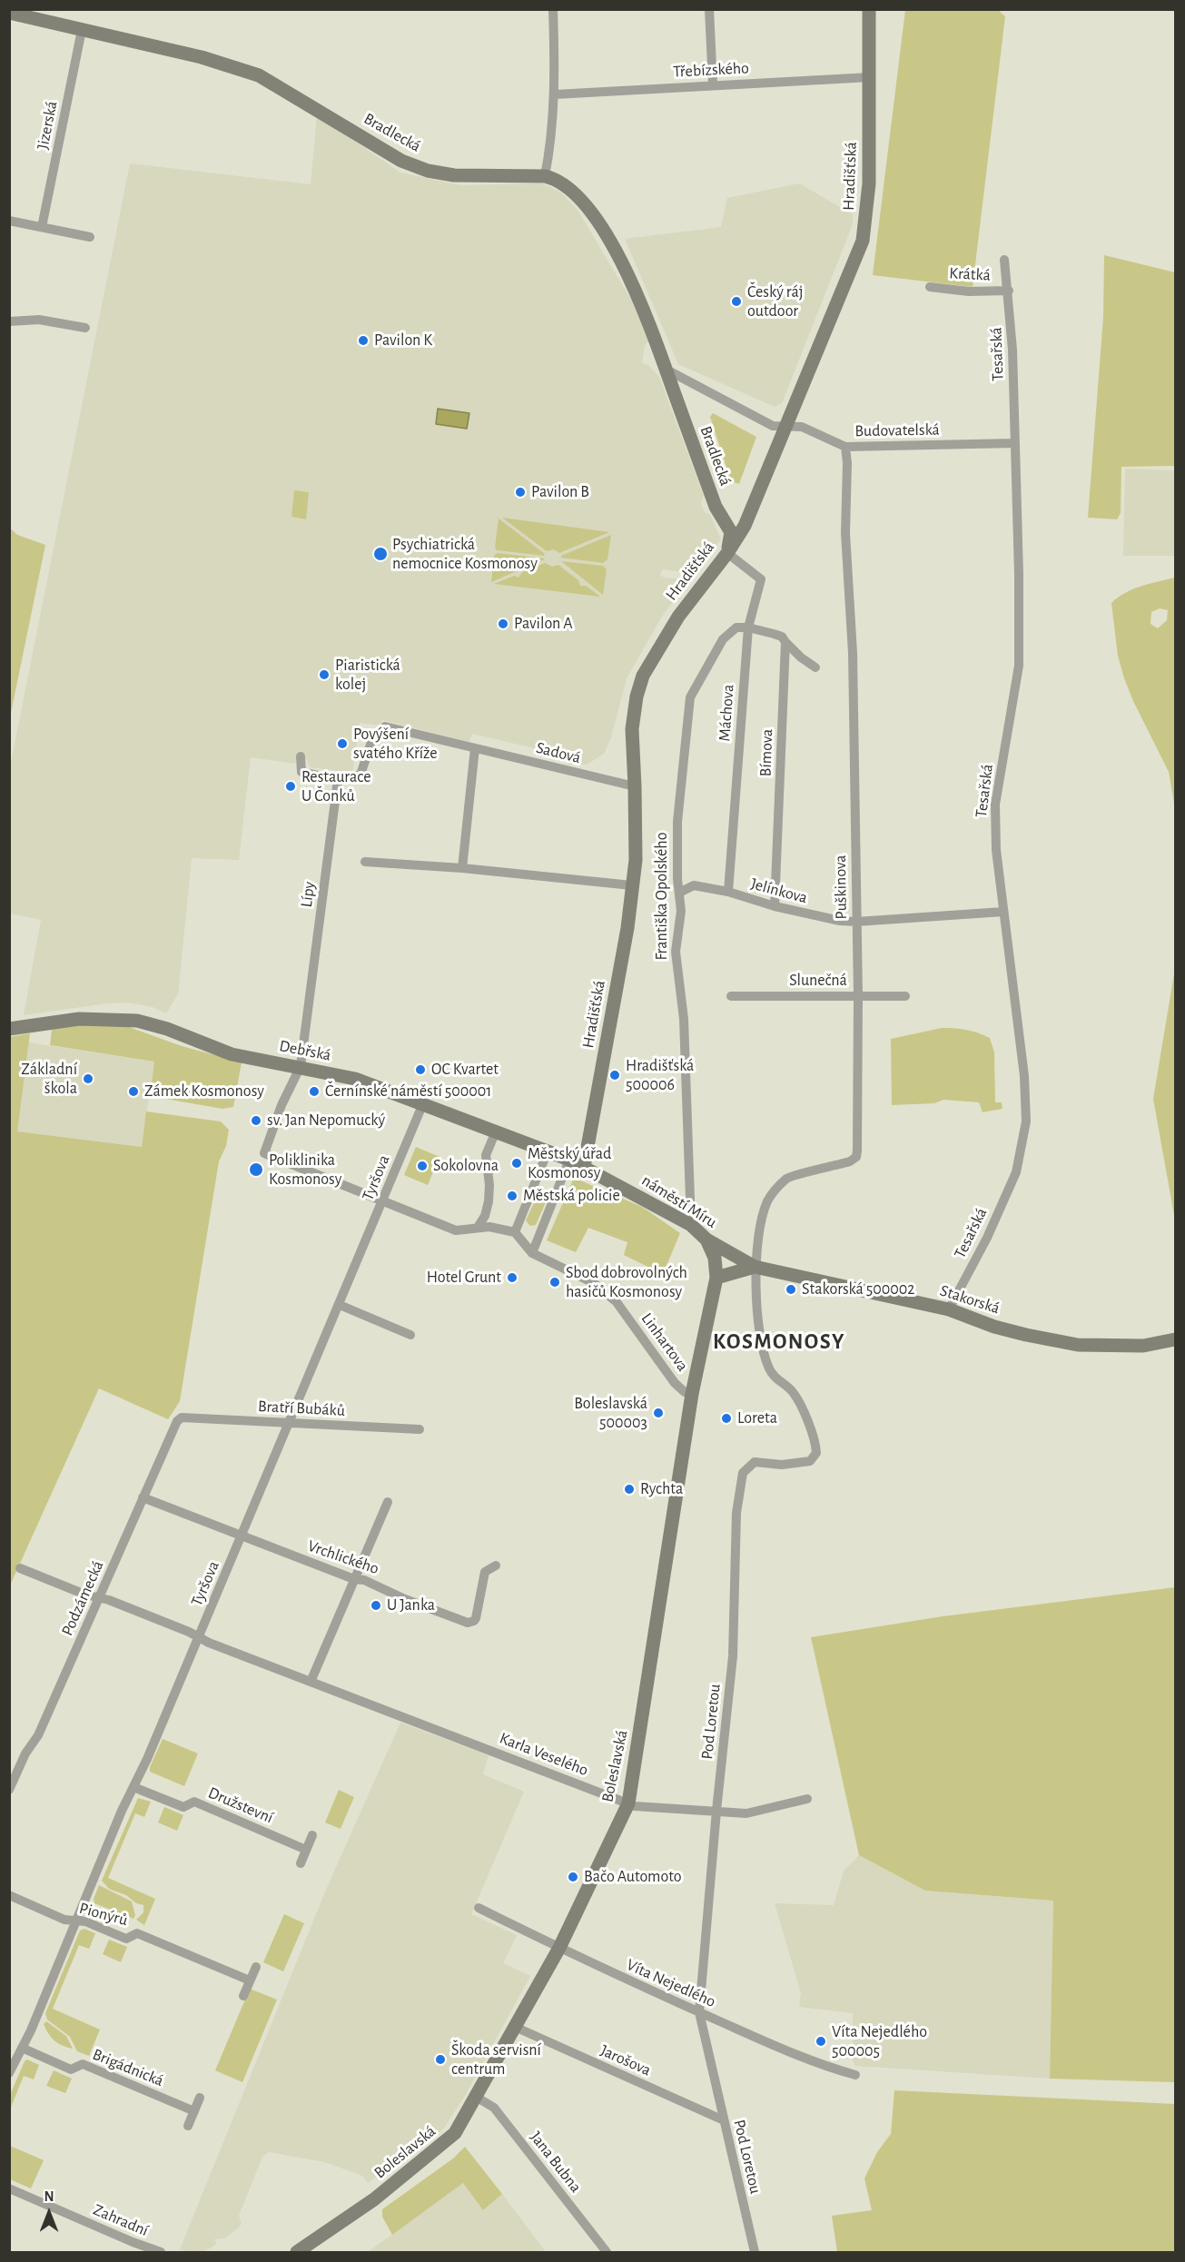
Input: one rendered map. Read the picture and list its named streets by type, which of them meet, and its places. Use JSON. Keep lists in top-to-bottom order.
{
  "streets": {
    "street": [
      "Třebízského",
      "Jizerská",
      "Bradlecká",
      "Hradišťská",
      "Krátká",
      "Tesařská",
      "Budovatelská",
      "Máchova",
      "Sadová",
      "Bímova",
      "Puškinova",
      "Jelínkova",
      "Lípy",
      "Františka Opolského",
      "Slunečná",
      "Debřská",
      "Tyršova",
      "náměstí Míru",
      "Stakorská",
      "Linhartova",
      "Bratří Bubáků",
      "Vrchlického",
      "Podzámecká",
      "Pod Loretou",
      "Karla Veselého",
      "Boleslavská",
      "Družstevní",
      "Pionýrů",
      "Víta Nejedlého",
      "Jarošova",
      "Brigádnická",
      "Jana Bubna",
      "Zahradní"
    ]
  },
  "crossings": [
    ["Třebízského", "Hradišťská"],
    ["Jizerská", "Bradlecká"],
    ["Bradlecká", "Hradišťská"],
    ["Bradlecká", "Máchova"],
    ["Hradišťská", "Budovatelská"],
    ["Hradišťská", "Máchova"],
    ["Hradišťská", "Sadová"],
    ["Hradišťská", "Debřská"],
    ["Hradišťská", "náměstí Míru"],
    ["Krátká", "Tesařská"],
    ["Tesařská", "Budovatelská"],
    ["Tesařská", "Jelínkova"],
    ["Tesařská", "Stakorská"],
    ["Budovatelská", "Puškinova"],
    ["Máchova", "Jelínkova"],
    ["Máchova", "Františka Opolského"],
    ["Sadová", "Lípy"],
    ["Bímova", "Jelínkova"],
    ["Puškinova", "Jelínkova"],
    ["Puškinova", "Slunečná"],
    ["Puškinova", "náměstí Míru"],
    ["Puškinova", "Stakorská"],
    ["Puškinova", "Pod Loretou"],
    ["Jelínkova", "Františka Opolského"],
    ["Lípy", "Debřská"],
    ["Františka Opolského", "náměstí Míru"],
    ["Debřská", "Tyršova"],
    ["Debřská", "náměstí Míru"],
    ["Tyršova", "Bratří Bubáků"],
    ["Tyršova", "Vrchlického"],
    ["Tyršova", "Karla Veselého"],
    ["Tyršova", "Družstevní"],
    ["Tyršova", "Pionýrů"],
    ["Tyršova", "Brigádnická"],
    ["náměstí Míru", "Stakorská"],
    ["náměstí Míru", "Pod Loretou"],
    ["náměstí Míru", "Boleslavská"],
    ["Stakorská", "Pod Loretou"],
    ["Linhartova", "Boleslavská"],
    ["Bratří Bubáků", "Podzámecká"],
    ["Vrchlického", "Podzámecká"],
    ["Podzámecká", "Karla Veselého"],
    ["Pod Loretou", "Karla Veselého"],
    ["Pod Loretou", "Víta Nejedlého"],
    ["Pod Loretou", "Jarošova"],
    ["Karla Veselého", "Boleslavská"],
    ["Boleslavská", "Víta Nejedlého"],
    ["Boleslavská", "Jarošova"],
    ["Boleslavská", "Jana Bubna"]
  ],
  "districts": ["KOSMONOSY"],
  "places": [
    "Český ráj outdoor",
    "Pavilon K",
    "Pavilon B",
    "Psychiatrická nemocnice Kosmonosy",
    "Pavilon A",
    "Piaristická kolej",
    "Povýšení svatého Kříže",
    "Restaurace U Čonků",
    "OC Kvartet",
    "Hradišťská 500006",
    "Základní škola",
    "Zámek Kosmonosy",
    "Černínské náměstí 500001",
    "sv. Jan Nepomucký",
    "Městský úřad Kosmonosy",
    "Sokolovna",
    "Poliklinika Kosmonosy",
    "Městská policie",
    "Hotel Grunt",
    "Sbod dobrovolných hasičů Kosmonosy",
    "Stakorská 500002",
    "Boleslavská 500003",
    "Loreta",
    "Rychta",
    "U Janka",
    "Bačo Automoto",
    "Víta Nejedlého 500005",
    "Škoda servisní centrum"
  ],
  "north": "top"
}
